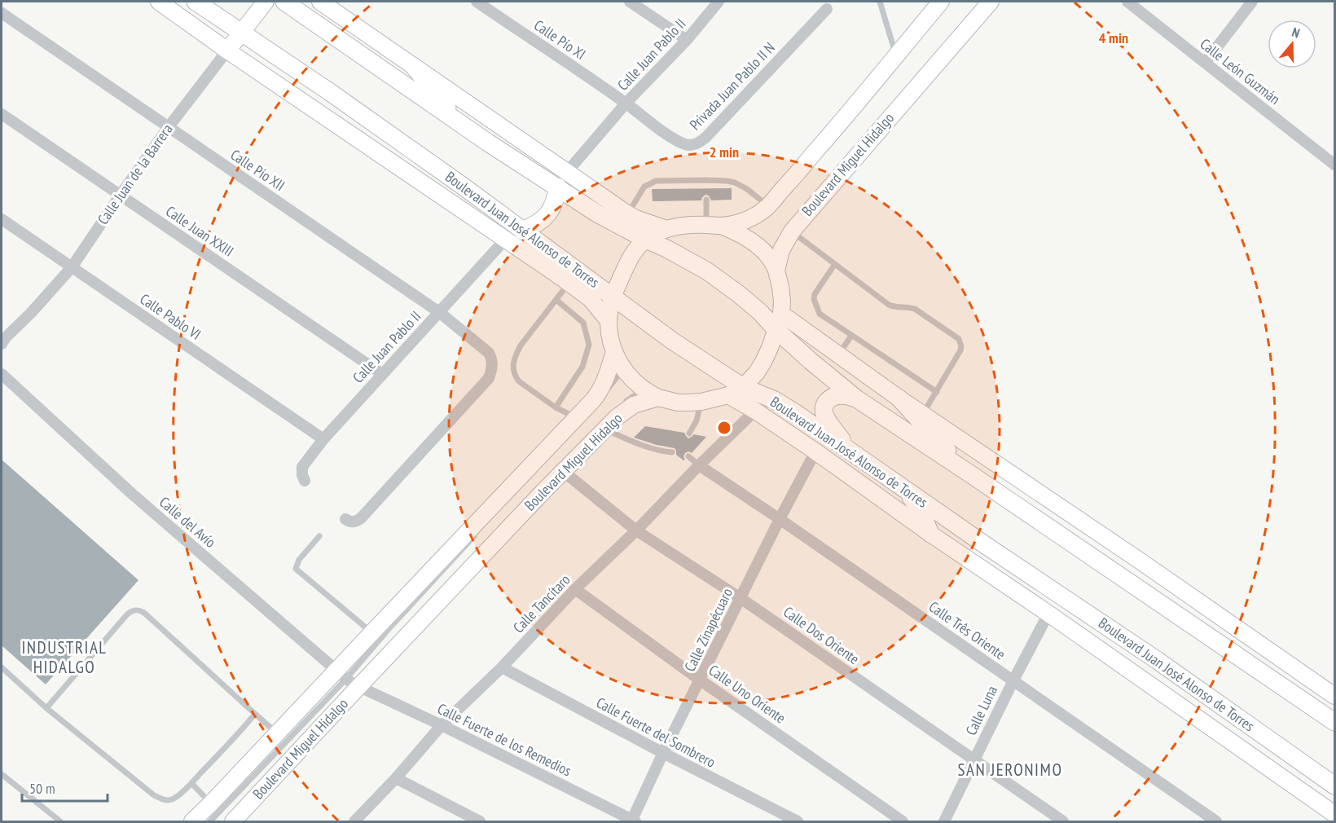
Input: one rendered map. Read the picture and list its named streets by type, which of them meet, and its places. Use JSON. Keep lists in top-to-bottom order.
{
  "streets": {
    "main road": ["Boulevard Juan José Alonso de Torres"],
    "street": [
      "Calle Pío XI",
      "Calle Juan Pablo II",
      "Calle León Guzmán",
      "Privada Juan Pablo II N",
      "Boulevard Miguel Hidalgo",
      "Calle Pío XII",
      "Calle Juan de la Barrera",
      "Calle Juan XXIII",
      "Calle Pablo VI",
      "Calle del Avío",
      "Calle Tancítaro",
      "Calle Zinapécuaro",
      "Calle Três Oriente",
      "Calle Dos Oriente",
      "Calle Uno Oriente",
      "Calle Luna",
      "Calle Fuerte del Sombrero",
      "Calle Fuerte de los Remedios"
    ]
  },
  "crossings": [
    ["Calle Pío XI", "Calle Juan Pablo II"],
    ["Calle Pío XI", "Privada Juan Pablo II N"],
    ["Calle Juan Pablo II", "Privada Juan Pablo II N"],
    ["Calle Juan Pablo II", "Calle Pío XII"],
    ["Calle Juan Pablo II", "Boulevard Juan José Alonso de Torres"],
    ["Calle Juan Pablo II", "Calle Juan XXIII"],
    ["Calle Juan Pablo II", "Calle Pablo VI"],
    ["Boulevard Miguel Hidalgo", "Boulevard Juan José Alonso de Torres"],
    ["Boulevard Miguel Hidalgo", "Calle del Avío"],
    ["Boulevard Miguel Hidalgo", "Calle Dos Oriente"],
    ["Boulevard Miguel Hidalgo", "Calle Fuerte de los Remedios"],
    ["Calle Pío XII", "Calle Juan de la Barrera"],
    ["Calle Juan de la Barrera", "Boulevard Juan José Alonso de Torres"],
    ["Calle Juan de la Barrera", "Calle Juan XXIII"],
    ["Calle Juan de la Barrera", "Calle Pablo VI"],
    ["Boulevard Juan José Alonso de Torres", "Calle Tancítaro"],
    ["Boulevard Juan José Alonso de Torres", "Calle Zinapécuaro"],
    ["Boulevard Juan José Alonso de Torres", "Calle Luna"],
    ["Calle del Avío", "Calle Fuerte de los Remedios"],
    ["Calle Tancítaro", "Calle Três Oriente"],
    ["Calle Tancítaro", "Calle Dos Oriente"],
    ["Calle Tancítaro", "Calle Uno Oriente"],
    ["Calle Tancítaro", "Calle Fuerte del Sombrero"],
    ["Calle Tancítaro", "Calle Fuerte de los Remedios"],
    ["Calle Zinapécuaro", "Calle Três Oriente"],
    ["Calle Zinapécuaro", "Calle Dos Oriente"],
    ["Calle Zinapécuaro", "Calle Uno Oriente"],
    ["Calle Zinapécuaro", "Calle Fuerte del Sombrero"],
    ["Calle Zinapécuaro", "Calle Fuerte de los Remedios"],
    ["Calle Três Oriente", "Calle Luna"],
    ["Calle Dos Oriente", "Calle Luna"]
  ],
  "districts": ["INDUSTRIAL HIDALGO", "SAN JERONIMO"],
  "scale_bar": "50 m",
  "north": "top",
  "rings": ["4 min", "2 min"]
}
